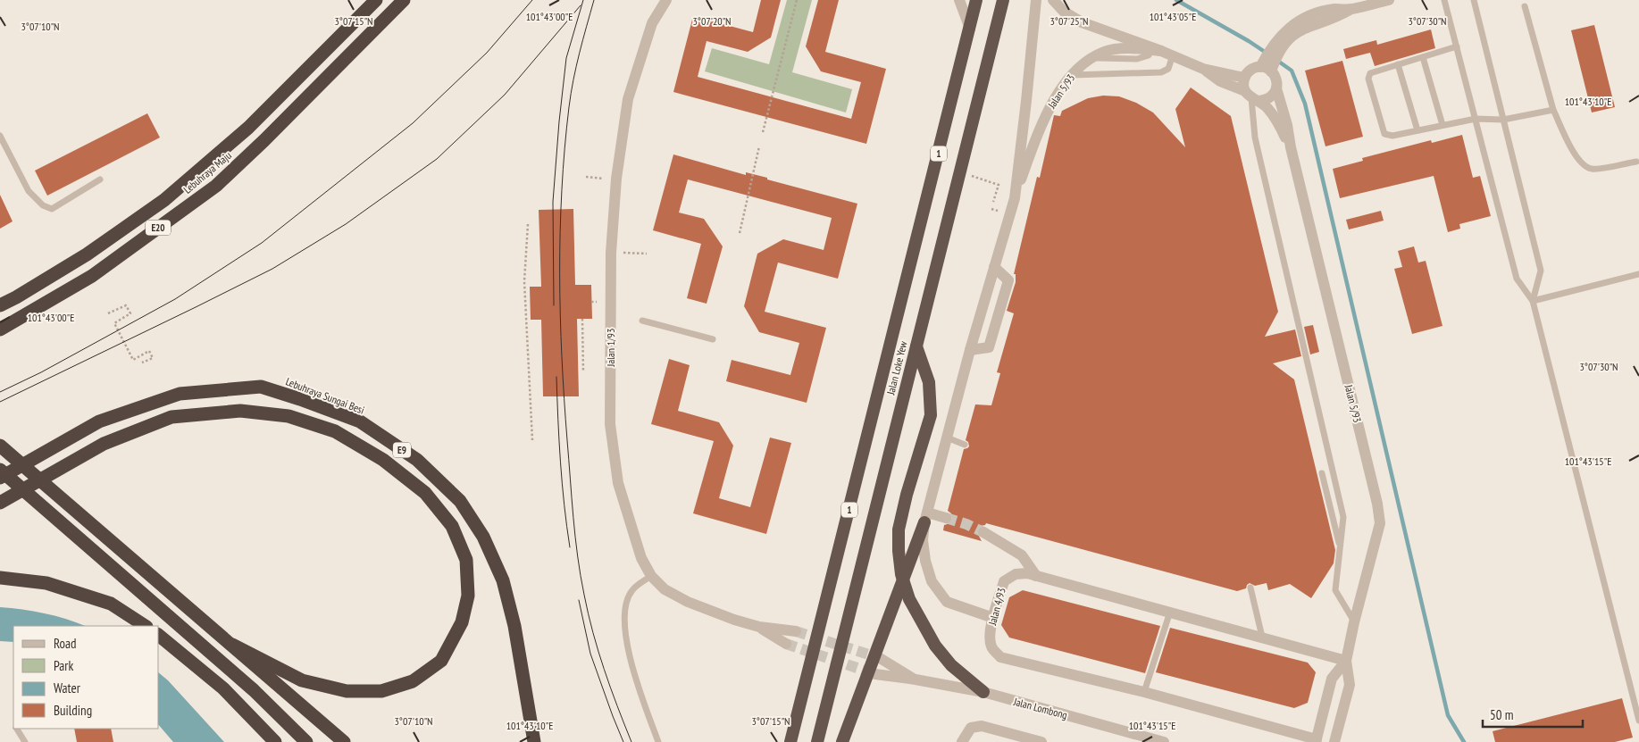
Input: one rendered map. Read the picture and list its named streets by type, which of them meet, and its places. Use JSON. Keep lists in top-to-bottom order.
{
  "streets": {
    "highway": [
      "1",
      "Lebuhraya Maju",
      "E20",
      "Jalan Loke Yew",
      "Lebuhraya Sungai Besi",
      "E9"
    ],
    "street": [
      "Jalan 5/93",
      "Jalan 1/93",
      "Jalan 4/93",
      "Jalan Lombong"
    ]
  },
  "crossings": [
    ["Jalan 5/93", "Jalan 4/93"]
  ],
  "legend": [
    "Road",
    "Park",
    "Water",
    "Building"
  ],
  "scale_bar": "50 m",
  "coordinates": [
    "101°43'00\"E",
    "101°43'05\"E",
    "3°07'15\"N",
    "3°07'20\"N",
    "3°07'25\"N",
    "3°07'30\"N",
    "3°07'10\"N",
    "101°43'10\"E",
    "101°43'15\"E"
  ]
}
